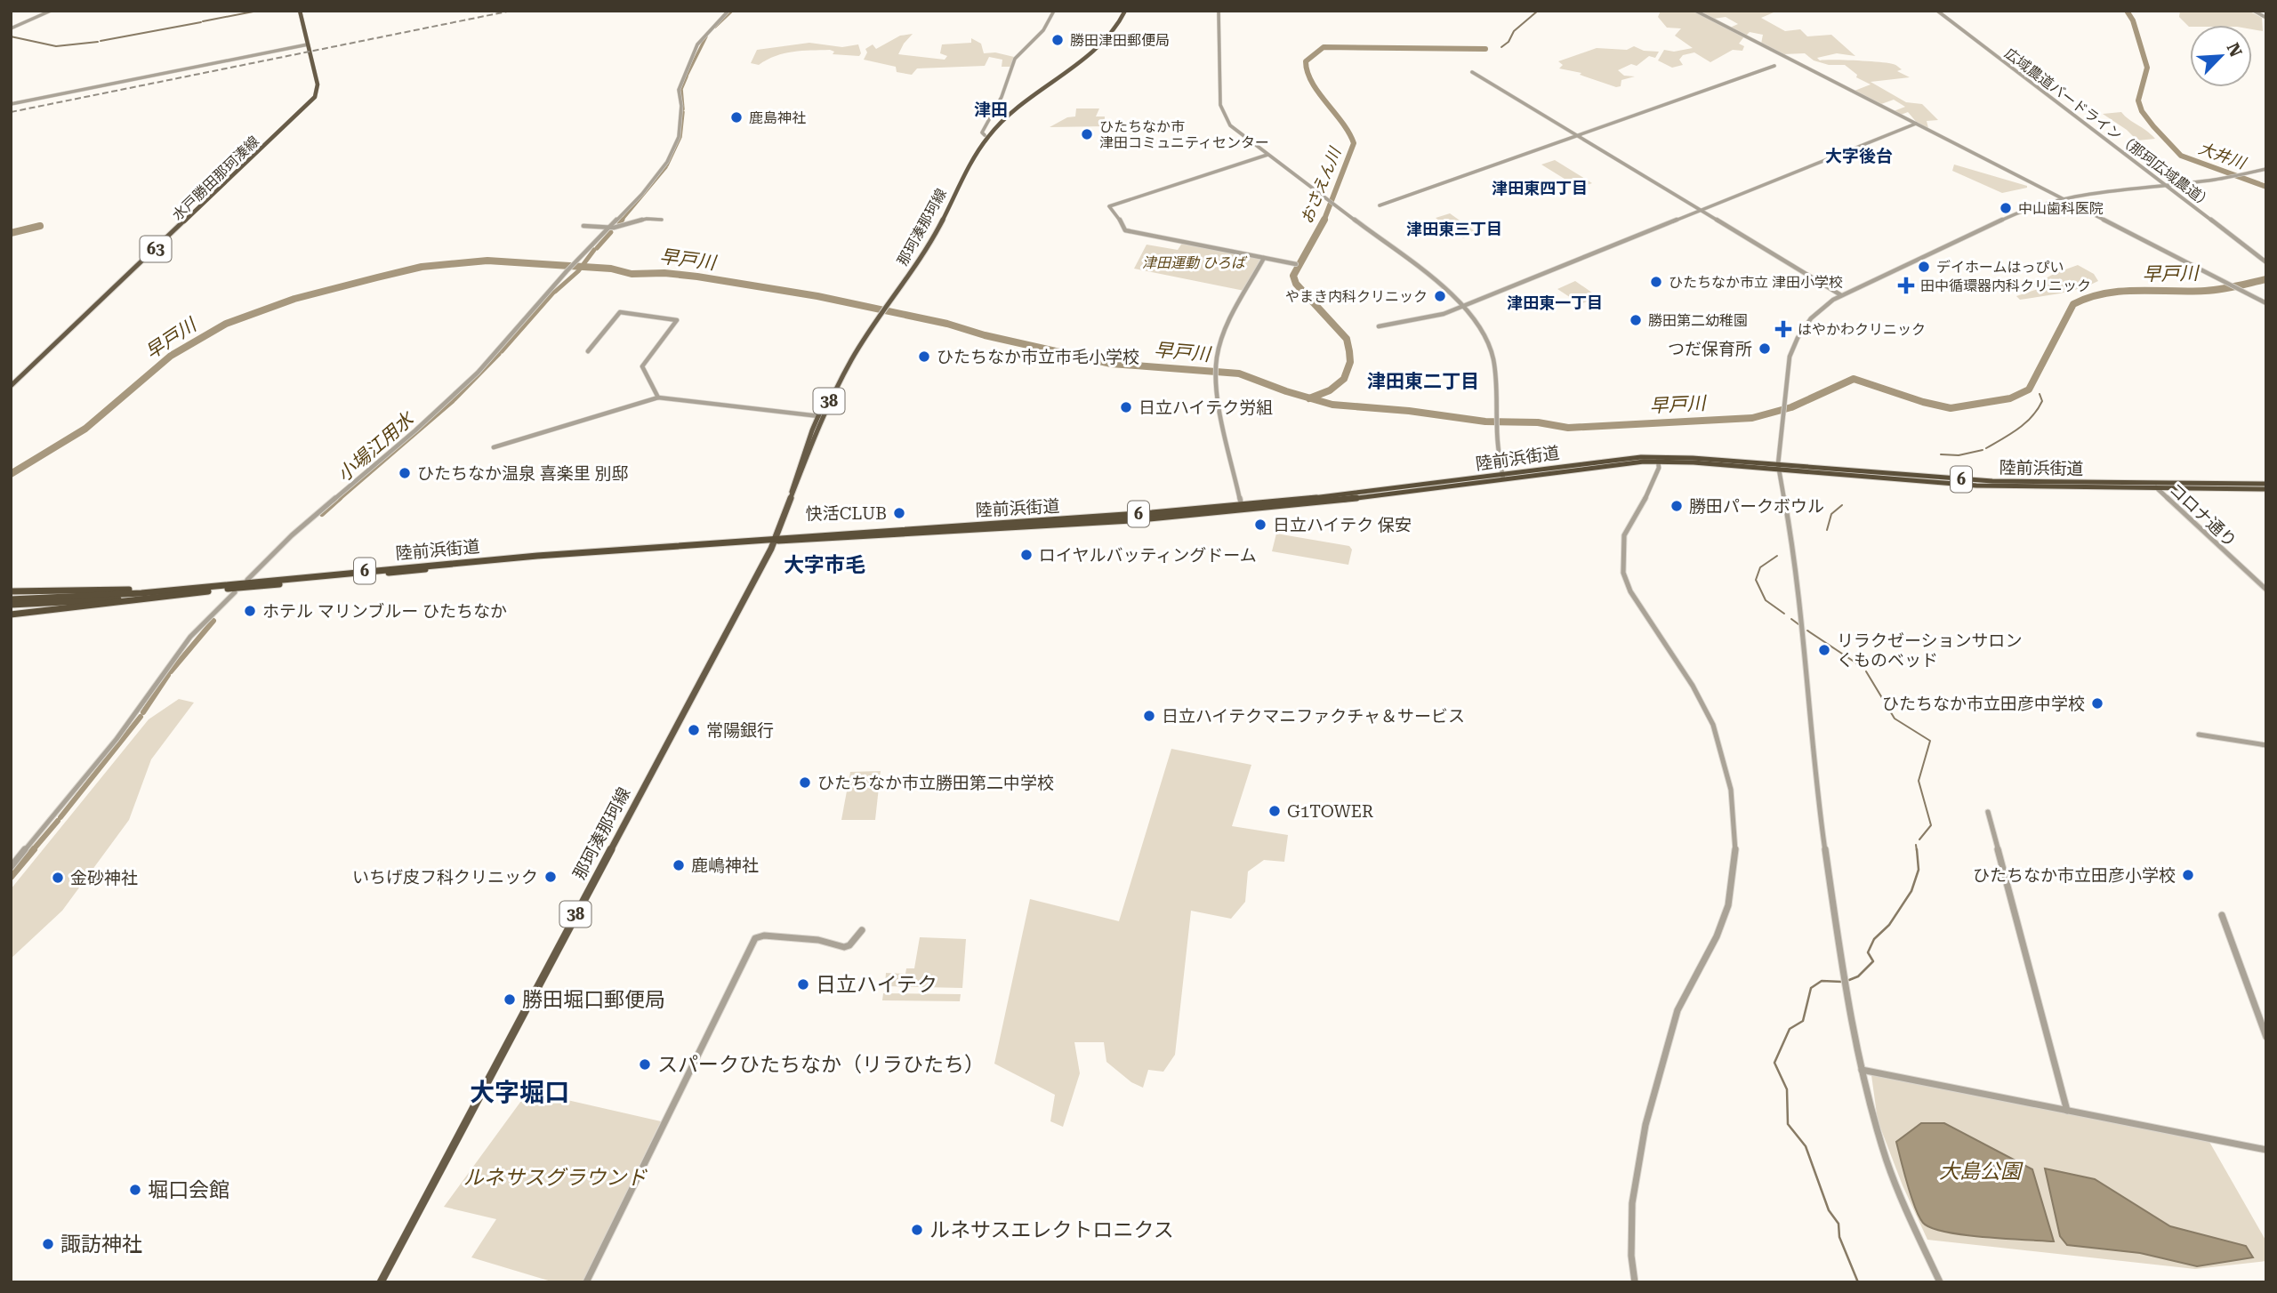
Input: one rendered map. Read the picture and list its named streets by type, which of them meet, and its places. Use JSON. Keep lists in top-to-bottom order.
{
  "streets": {
    "highway": ["陸前浜街道", "6"],
    "main road": [
      "水戸勝田那珂湊線",
      "那珂湊那珂線",
      "63",
      "38"
    ],
    "street": ["広域農道バードライン（那珂広域農道）", "コロナ通り"]
  },
  "crossings": [
    ["那珂湊那珂線", "陸前浜街道"],
    ["陸前浜街道", "6"],
    ["陸前浜街道", "コロナ通り"]
  ],
  "districts": [
    "津田",
    "大字後台",
    "津田東四丁目",
    "津田東三丁目",
    "津田東一丁目",
    "津田東二丁目",
    "大字市毛",
    "大字堀口"
  ],
  "water": [
    "大井川",
    "おさえん川",
    "早戸川",
    "小場江用水"
  ],
  "parks": ["津田運動 ひろば", "大島公園", "ルネサスグラウンド"],
  "places": {
    "other": [
      "勝田津田郵便局",
      "鹿島神社",
      "ひたちなか市 津田コミュニティセンター",
      "中山歯科医院",
      "デイホームはっぴい",
      "ひたちなか市立 津田小学校",
      "やまき内科クリニック",
      "勝田第二幼稚園",
      "つだ保育所",
      "ひたちなか市立市毛小学校",
      "日立ハイテク労組",
      "ひたちなか温泉 喜楽里 別邸",
      "勝田パークボウル",
      "快活CLUB",
      "日立ハイテク 保安",
      "ロイヤルバッティングドーム",
      "ホテル マリンブルー ひたちなか",
      "リラクゼーションサロン くものベッド",
      "ひたちなか市立田彦中学校",
      "日立ハイテクマニファクチャ＆サービス",
      "常陽銀行",
      "ひたちなか市立勝田第二中学校",
      "G1TOWER",
      "鹿嶋神社",
      "ひたちなか市立田彦小学校",
      "いちげ皮フ科クリニック",
      "金砂神社",
      "日立ハイテク",
      "勝田堀口郵便局",
      "スパークひたちなか（リラひたち）",
      "堀口会館",
      "ルネサスエレクトロニクス",
      "諏訪神社"
    ],
    "health": ["田中循環器内科クリニック", "はやかわクリニック"]
  },
  "north": "top right"
}
